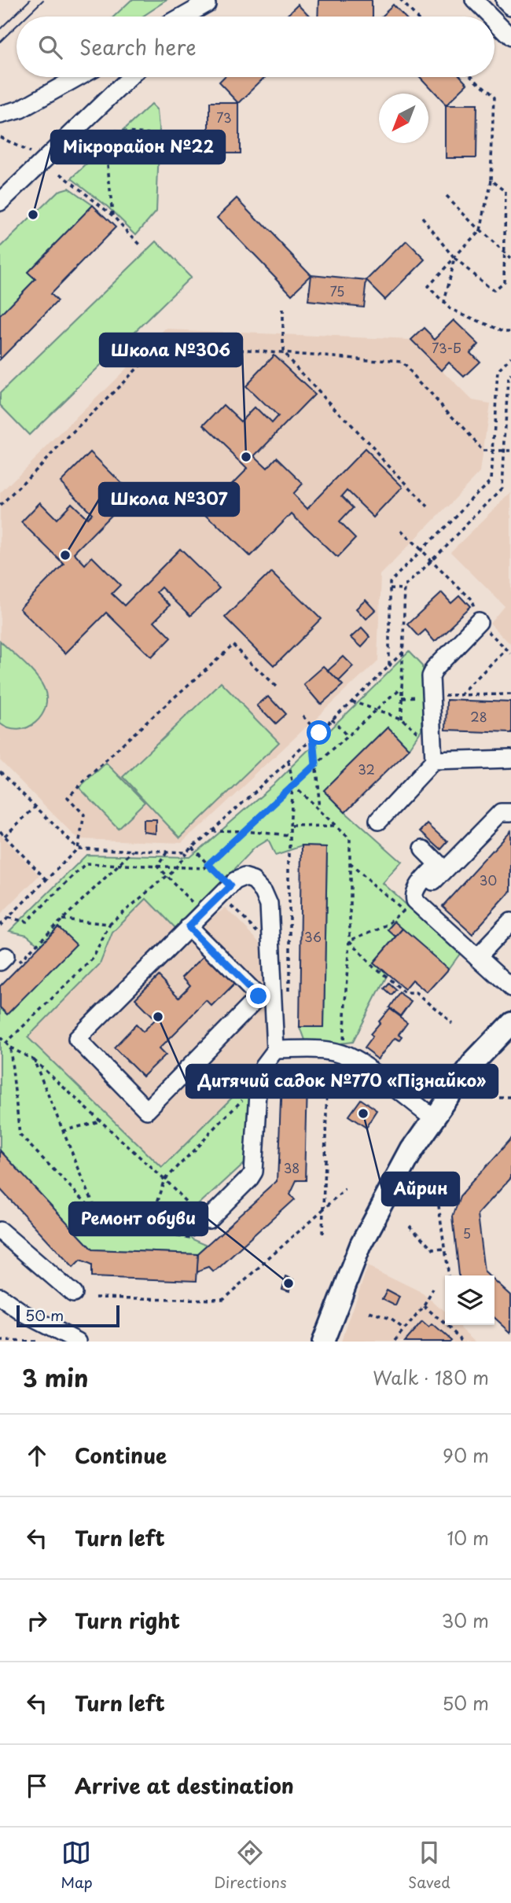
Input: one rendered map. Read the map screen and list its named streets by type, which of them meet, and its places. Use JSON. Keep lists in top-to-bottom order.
{
  "places": [
    "Мікрорайон №22",
    "Школа №306",
    "Школа №307",
    "Дитячий садок №770 «Пізнайко»",
    "Айрин",
    "Ремонт обуви"
  ],
  "house_numbers": [
    "73",
    "75",
    "73-Б",
    "28",
    "32",
    "30",
    "36",
    "38",
    "5"
  ],
  "scale_bar": "50 m",
  "north": "bottom left",
  "page": {
    "search": "Search here",
    "scale": "50 m",
    "heading": ["3 min", "Walk · 180 m"],
    "list": [
      ["Continue", "90 m"],
      ["Turn left", "10 m"],
      ["Turn right", "30 m"],
      ["Turn left", "50 m"],
      "Arrive at destination"
    ],
    "nav": ["Map", "Directions", "Saved"]
  }
}
